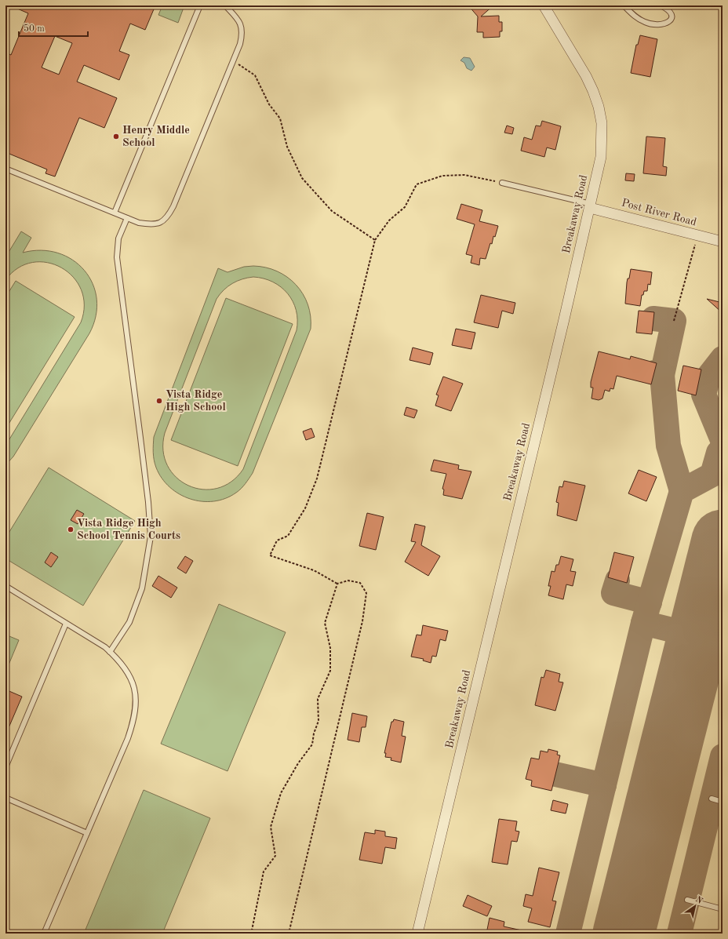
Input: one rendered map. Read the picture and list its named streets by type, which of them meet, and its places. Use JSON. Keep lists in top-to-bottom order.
{
  "streets": {
    "street": ["Post River Road", "Breakaway Road"]
  },
  "crossings": [
    ["Post River Road", "Breakaway Road"]
  ],
  "places": ["Henry Middle School", "Vista Ridge High School", "Vista Ridge High School Tennis Courts"],
  "scale_bar": "50 m",
  "north": "top right"
}
